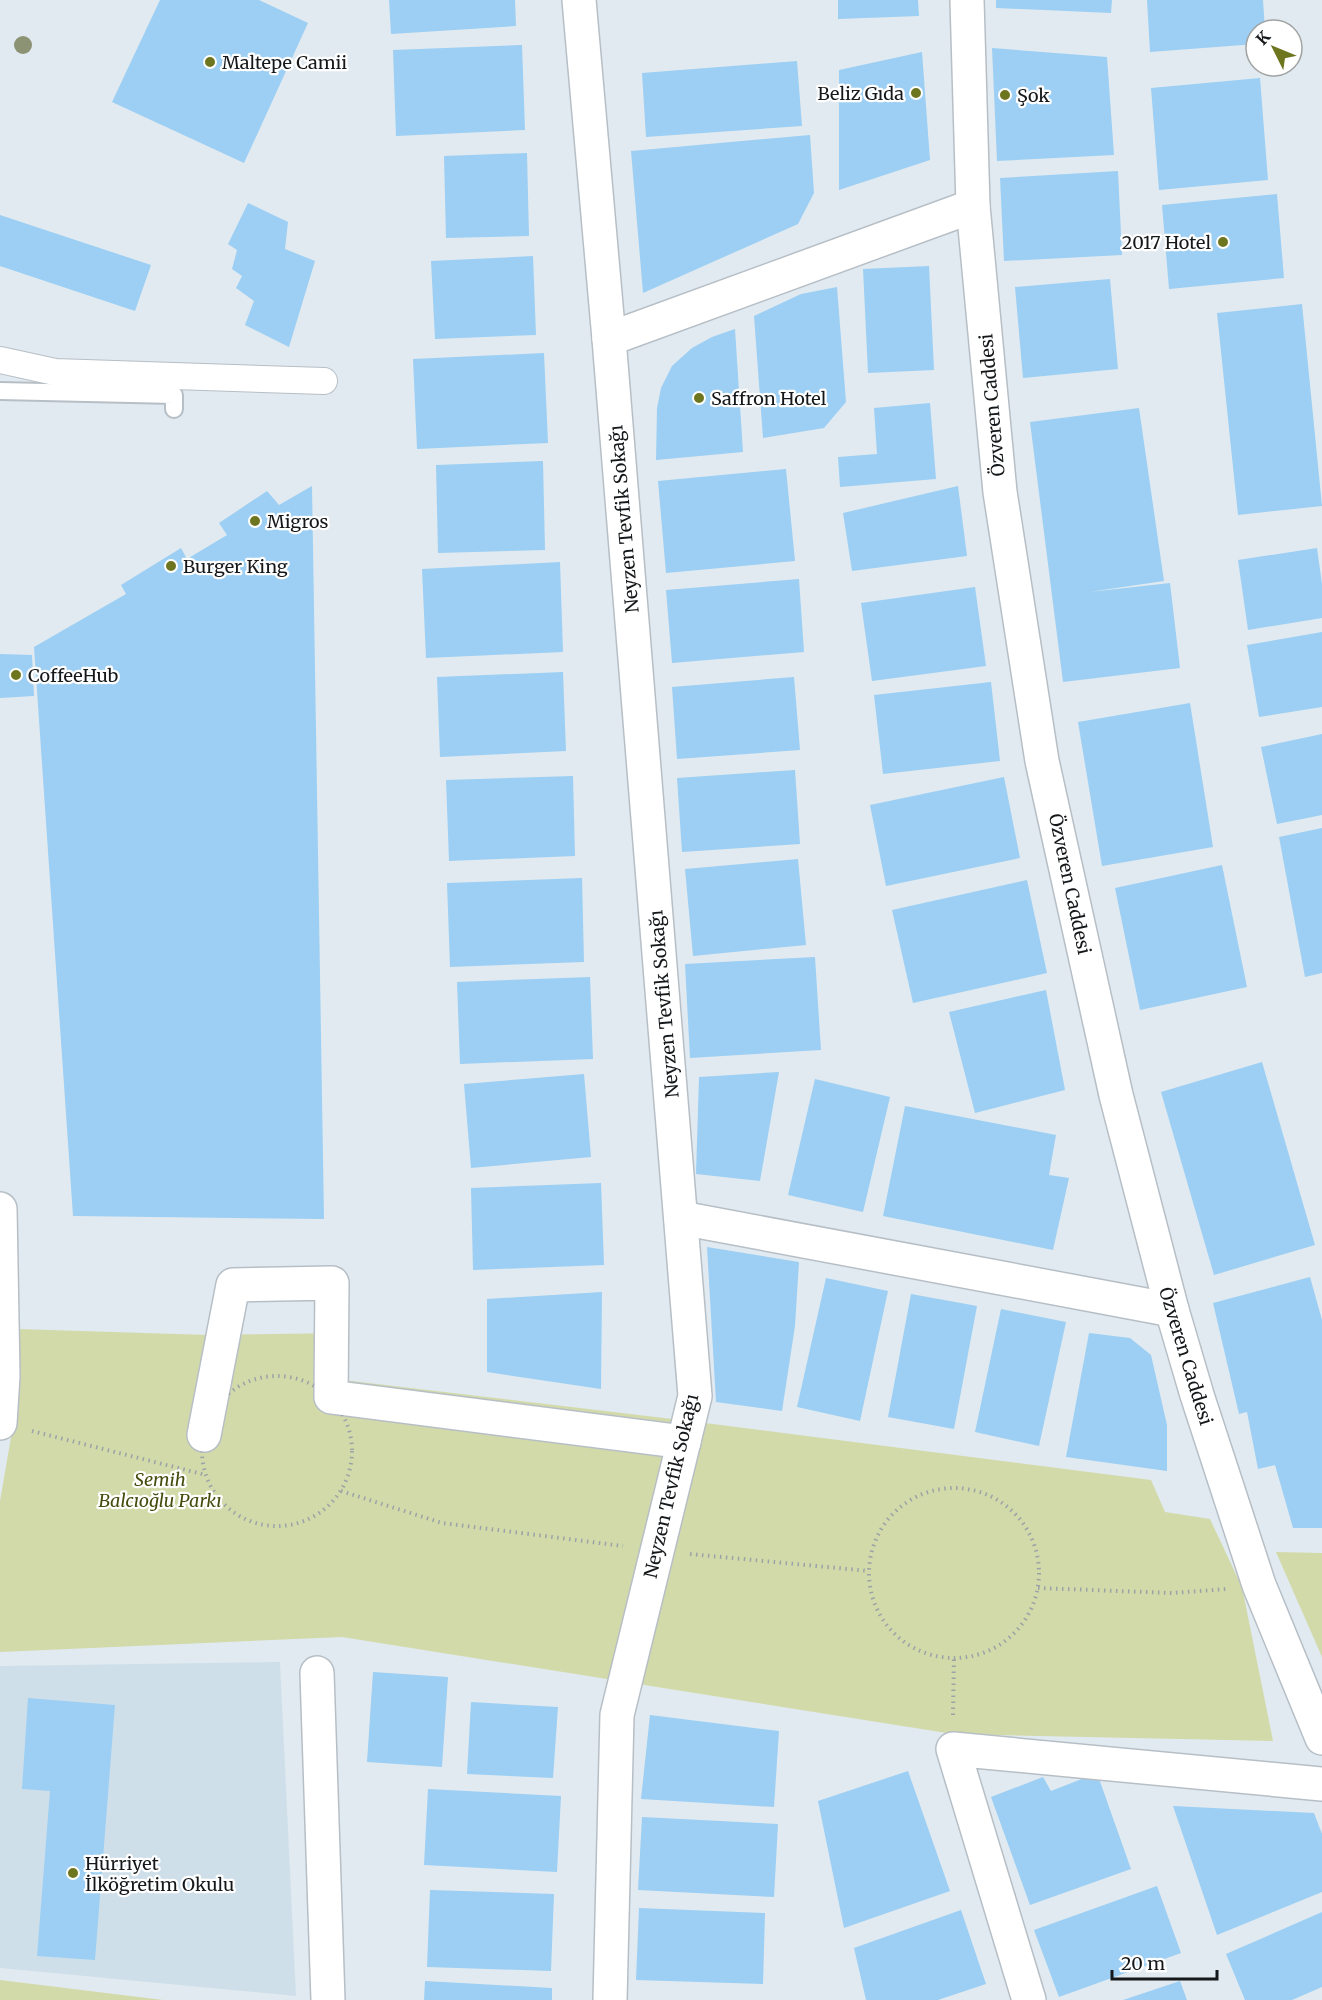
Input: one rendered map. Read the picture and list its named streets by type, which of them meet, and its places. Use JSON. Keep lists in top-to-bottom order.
{
  "streets": {
    "street": ["Özveren Caddesi", "Neyzen Tevfik Sokağı"]
  },
  "parks": ["Semih Balcıoğlu Parkı"],
  "places": [
    "Maltepe Camii",
    "Beliz Gıda",
    "Şok",
    "2017 Hotel",
    "Saffron Hotel",
    "Migros",
    "Burger King",
    "CoffeeHub",
    "Hürriyet İlköğretim Okulu"
  ],
  "scale_bar": "20 m",
  "north": "top left"
}
